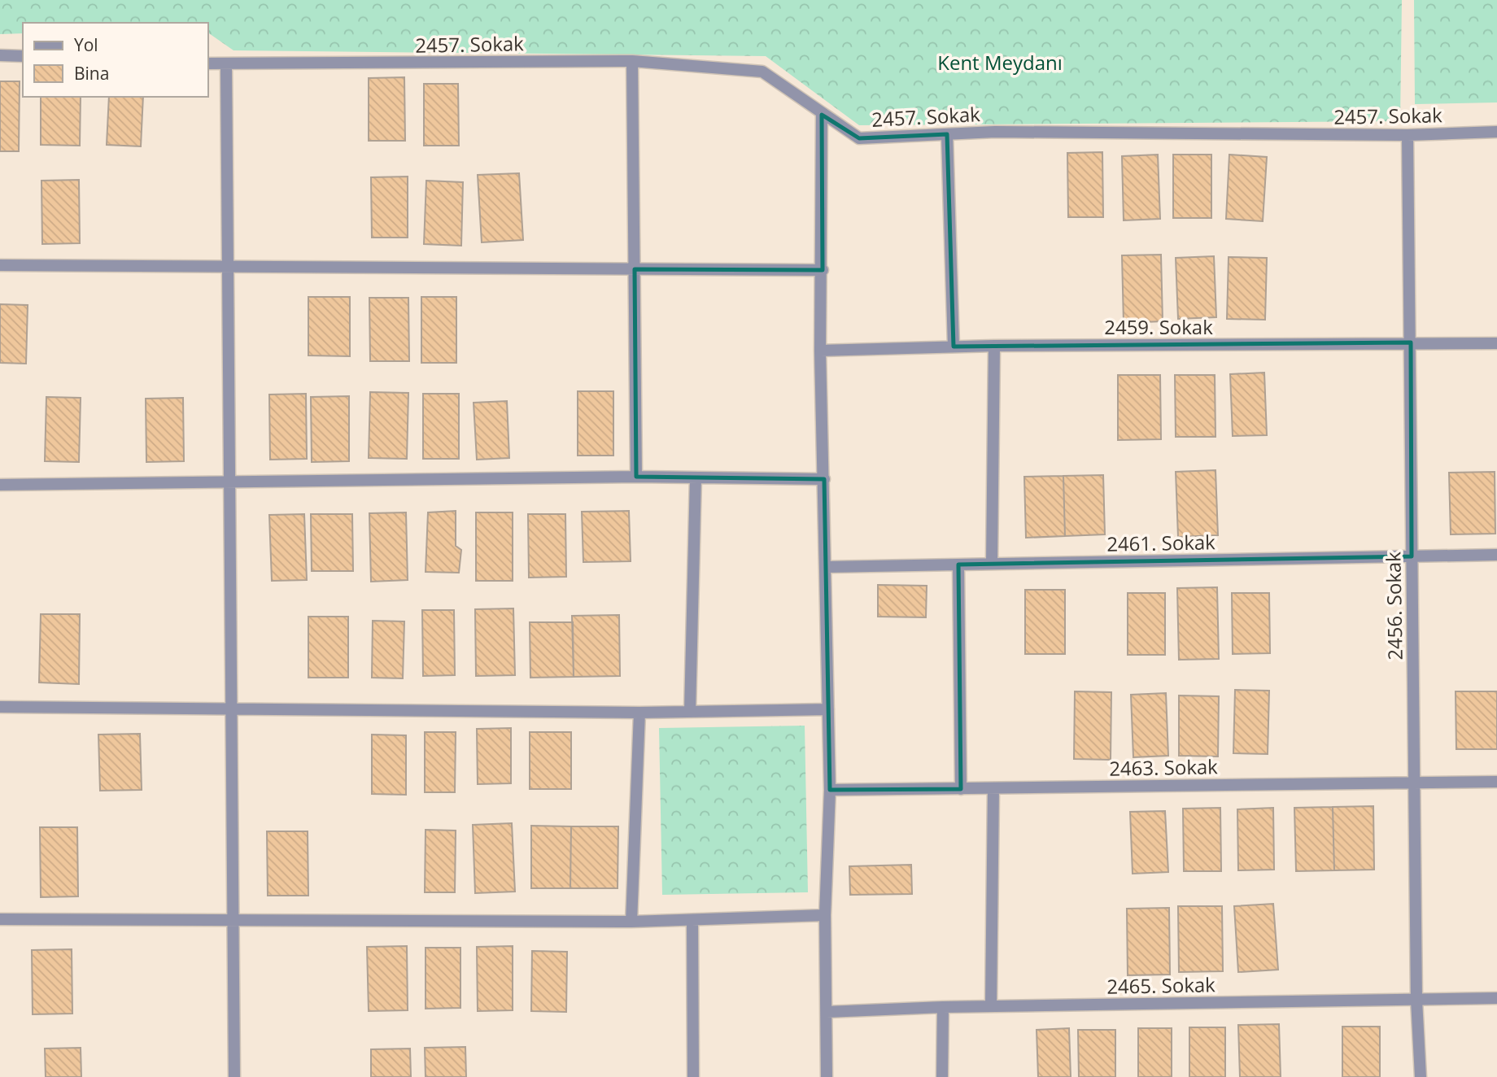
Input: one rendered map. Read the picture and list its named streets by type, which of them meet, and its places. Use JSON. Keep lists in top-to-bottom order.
{
  "streets": {
    "street": [
      "2457. Sokak",
      "2459. Sokak",
      "2461. Sokak",
      "2456. Sokak",
      "2463. Sokak",
      "2465. Sokak"
    ]
  },
  "crossings": [
    ["2457. Sokak", "2456. Sokak"],
    ["2459. Sokak", "2456. Sokak"],
    ["2461. Sokak", "2456. Sokak"],
    ["2456. Sokak", "2463. Sokak"],
    ["2456. Sokak", "2465. Sokak"]
  ],
  "parks": ["Kent Meydanı"],
  "legend": ["Yol", "Bina"]
}
